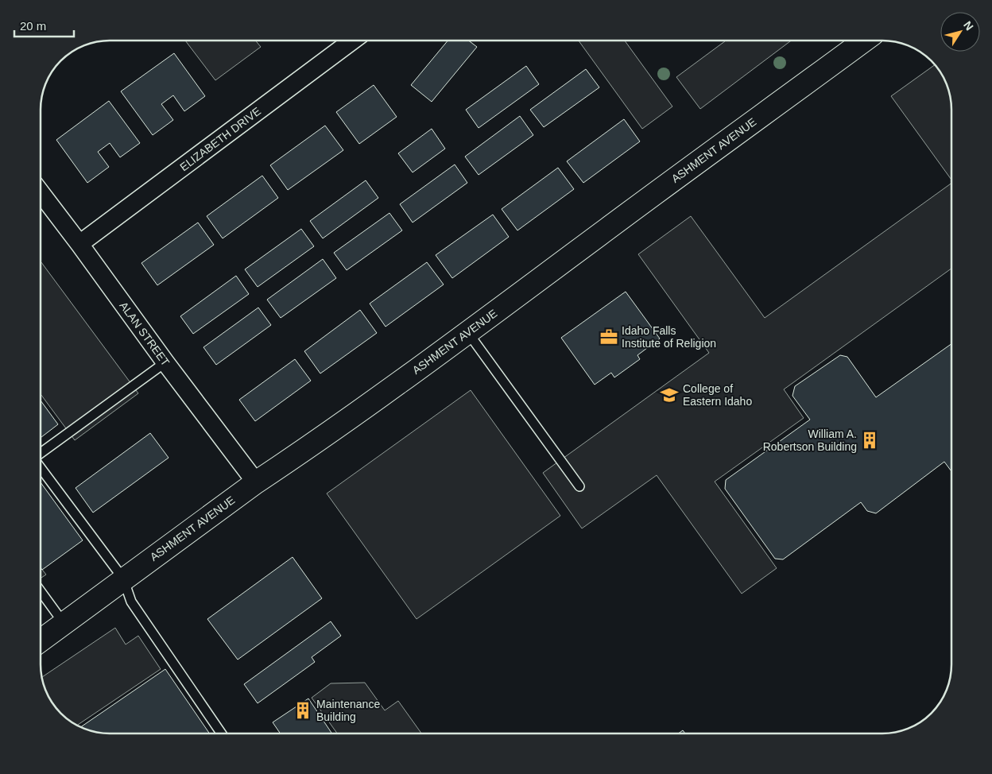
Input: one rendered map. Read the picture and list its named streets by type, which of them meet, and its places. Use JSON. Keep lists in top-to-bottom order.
{
  "streets": {
    "street": ["ELIZABETH DRIVE", "ASHMENT AVENUE", "ALAN STREET"]
  },
  "crossings": [
    ["ELIZABETH DRIVE", "ALAN STREET"],
    ["ASHMENT AVENUE", "ALAN STREET"]
  ],
  "places": {
    "office": ["Idaho Falls Institute of Religion"],
    "school or university": ["College of Eastern Idaho"],
    "building": ["William A. Robertson Building", "Maintenance Building"]
  },
  "scale_bar": "20 m",
  "north": "top right"
}
